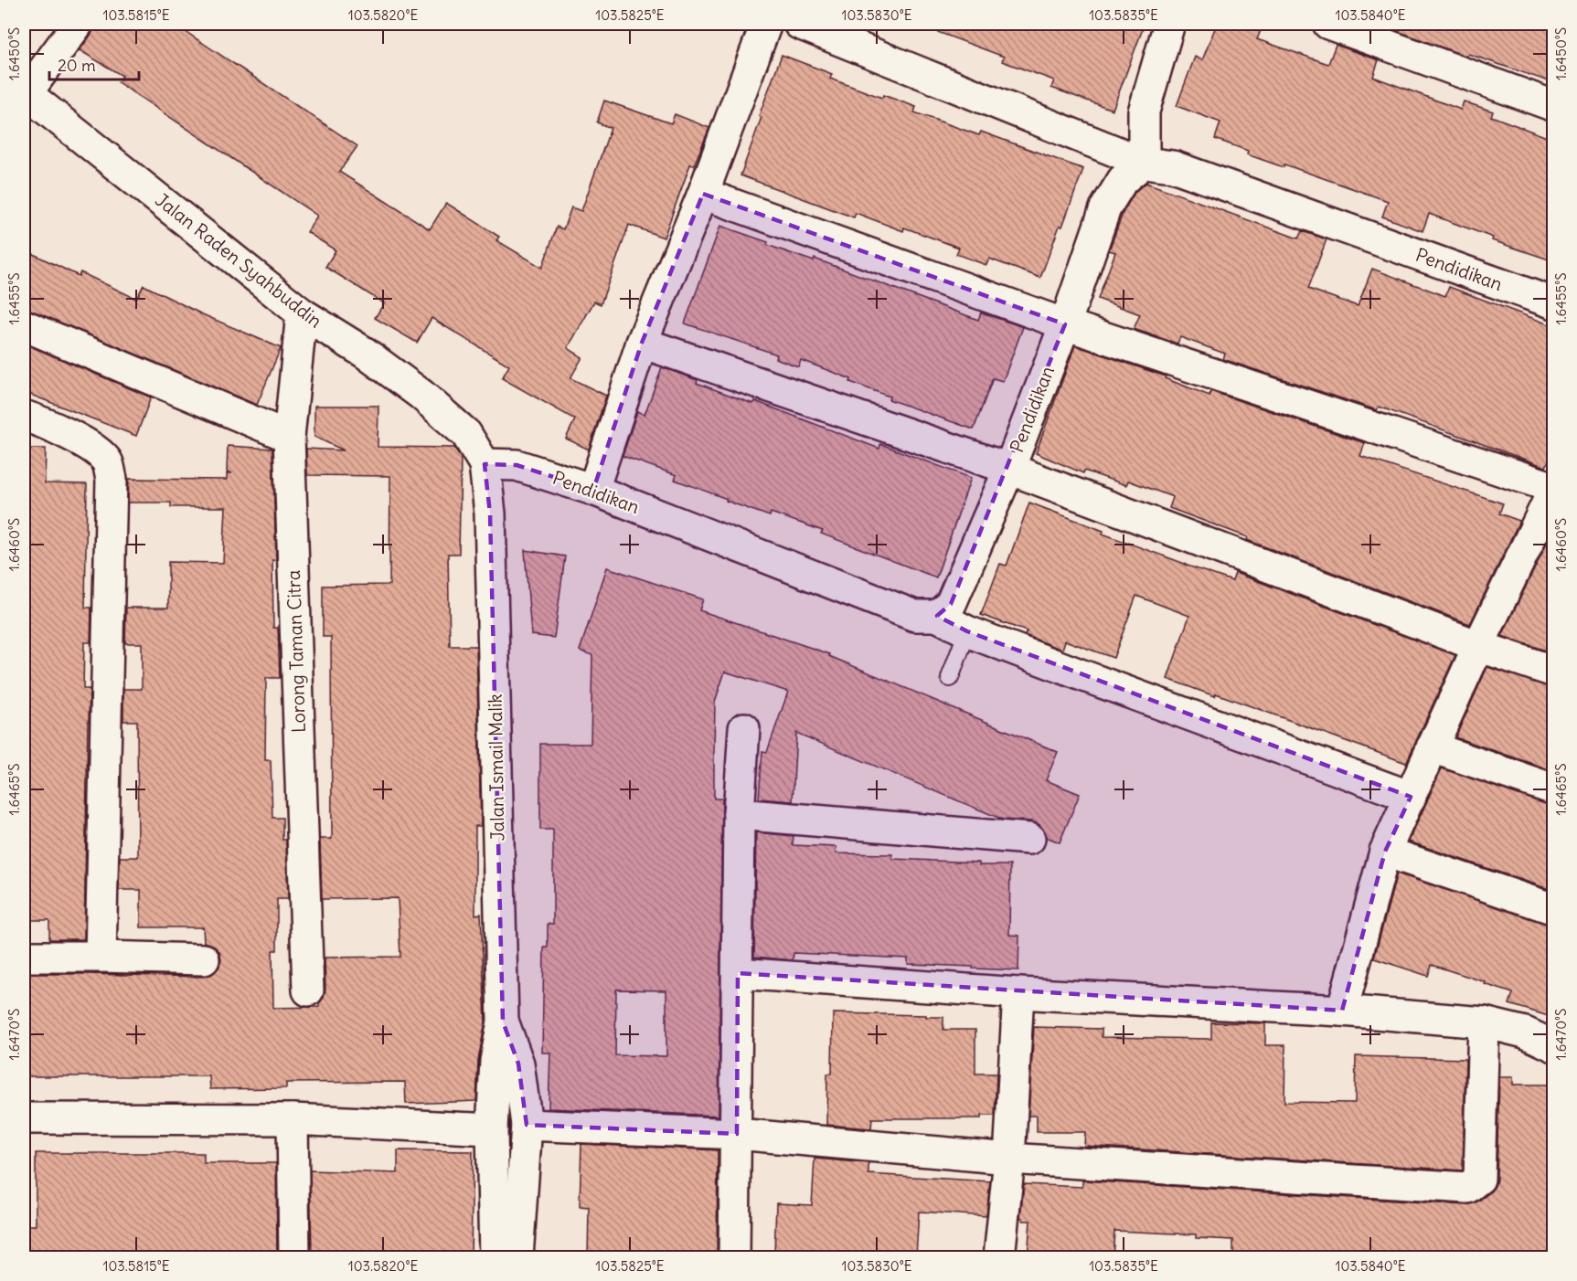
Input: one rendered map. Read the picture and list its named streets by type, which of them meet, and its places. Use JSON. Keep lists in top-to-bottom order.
{
  "streets": {
    "street": [
      "Jalan Raden Syahbuddin",
      "Pendidikan",
      "Lorong Taman Citra",
      "Jalan Ismail Malik"
    ]
  },
  "crossings": [
    ["Jalan Raden Syahbuddin", "Pendidikan"],
    ["Jalan Raden Syahbuddin", "Lorong Taman Citra"],
    ["Jalan Raden Syahbuddin", "Jalan Ismail Malik"]
  ],
  "scale_bar": "20 m",
  "coordinates": [
    "103.5815°E",
    "103.5820°E",
    "103.5825°E",
    "103.5830°E",
    "103.5835°E",
    "103.5840°E",
    "1.6450°S",
    "1.6455°S",
    "1.6460°S",
    "1.6465°S",
    "1.6470°S"
  ]
}
